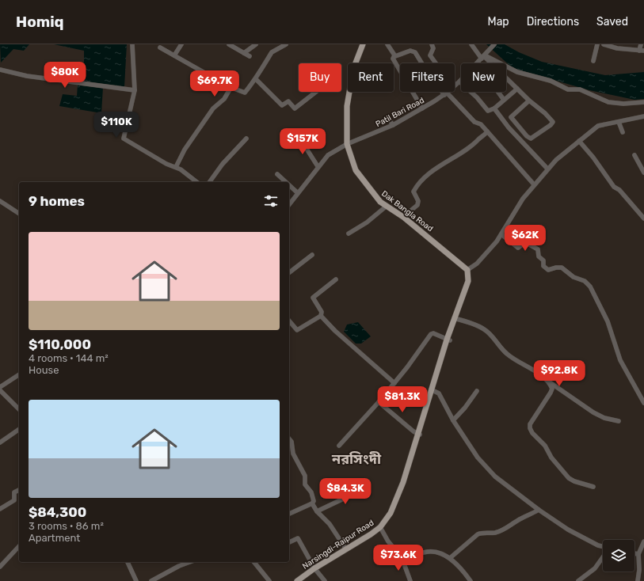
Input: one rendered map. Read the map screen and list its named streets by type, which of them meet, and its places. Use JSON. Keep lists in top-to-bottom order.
{
  "streets": {
    "main road": ["Dak Bangla Road", "Narsingdi-Raipur Road"],
    "street": ["Patil Bari Road"]
  },
  "crossings": [
    ["Patil Bari Road", "Dak Bangla Road"],
    ["Dak Bangla Road", "Narsingdi-Raipur Road"]
  ],
  "districts": ["নরসিংদী"],
  "page": {
    "header": "Homiq",
    "nav": ["Map", "Directions", "Saved"],
    "price": [
      "$80K",
      "$69.7K",
      "$110K",
      "$157K",
      "$62K",
      "$92.8K",
      "$81.3K",
      "$84.3K",
      "$73.6K"
    ],
    "chip": [
      "Buy",
      "Rent",
      "Filters",
      "New"
    ],
    "heading": "9 homes",
    "list": [
      {
        "name": "$110,000",
        "note": "4 rooms · 144 m² · House"
      },
      {
        "name": "$84,300",
        "note": "3 rooms · 86 m² · Apartment"
      }
    ]
  }
}
